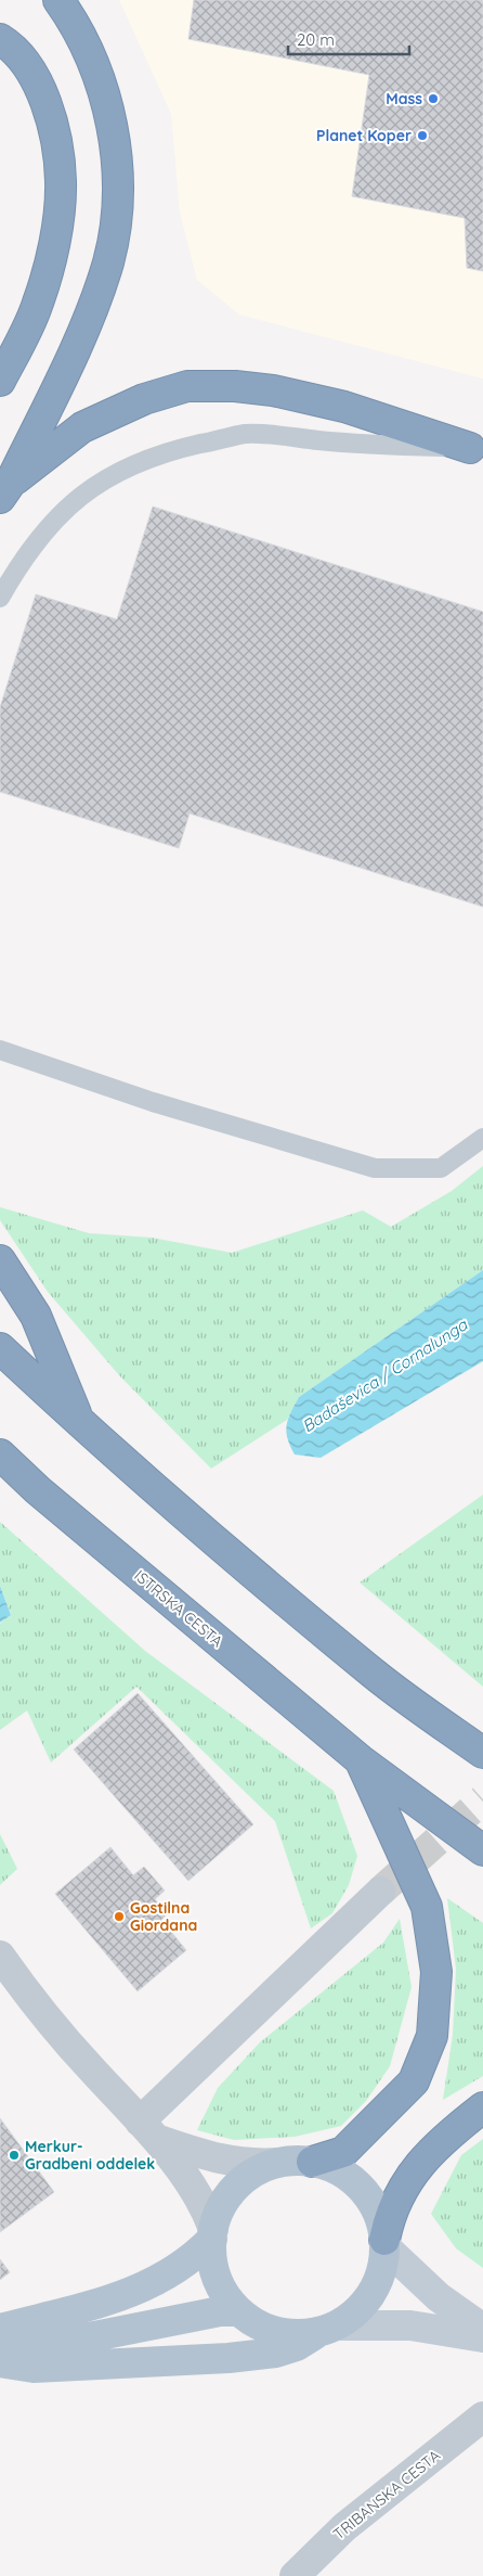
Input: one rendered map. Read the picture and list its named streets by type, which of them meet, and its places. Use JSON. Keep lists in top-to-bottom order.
{
  "streets": {
    "highway": ["ISTRSKA CESTA"],
    "street": ["TRIBANSKA CESTA"]
  },
  "water": ["Badaševica / Cornalunga"],
  "places": [
    "Mass",
    "Planet Koper",
    "Gostilna Giordana",
    "Merkur- Gradbeni oddelek"
  ],
  "scale_bar": "20 m"
}
